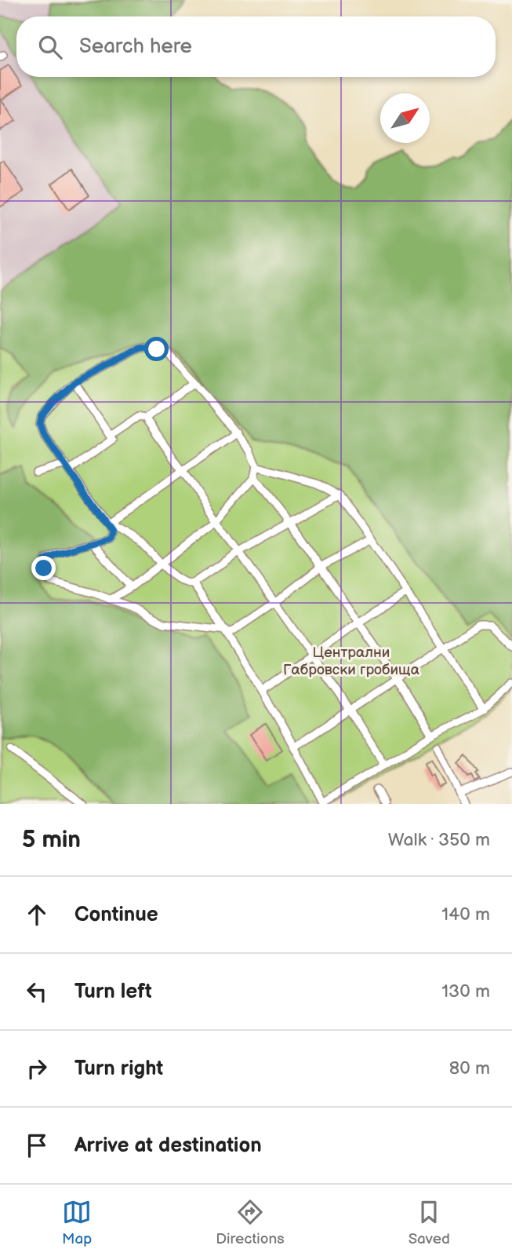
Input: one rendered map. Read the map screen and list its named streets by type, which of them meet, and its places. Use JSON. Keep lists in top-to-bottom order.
{
  "parks": ["Централни Габровски гробища"],
  "north": "top right",
  "page": {
    "search": "Search here",
    "heading": ["5 min", "Walk · 350 m"],
    "list": [
      ["Continue", "140 m"],
      ["Turn left", "130 m"],
      ["Turn right", "80 m"],
      "Arrive at destination"
    ],
    "nav": ["Map", "Directions", "Saved"]
  }
}
